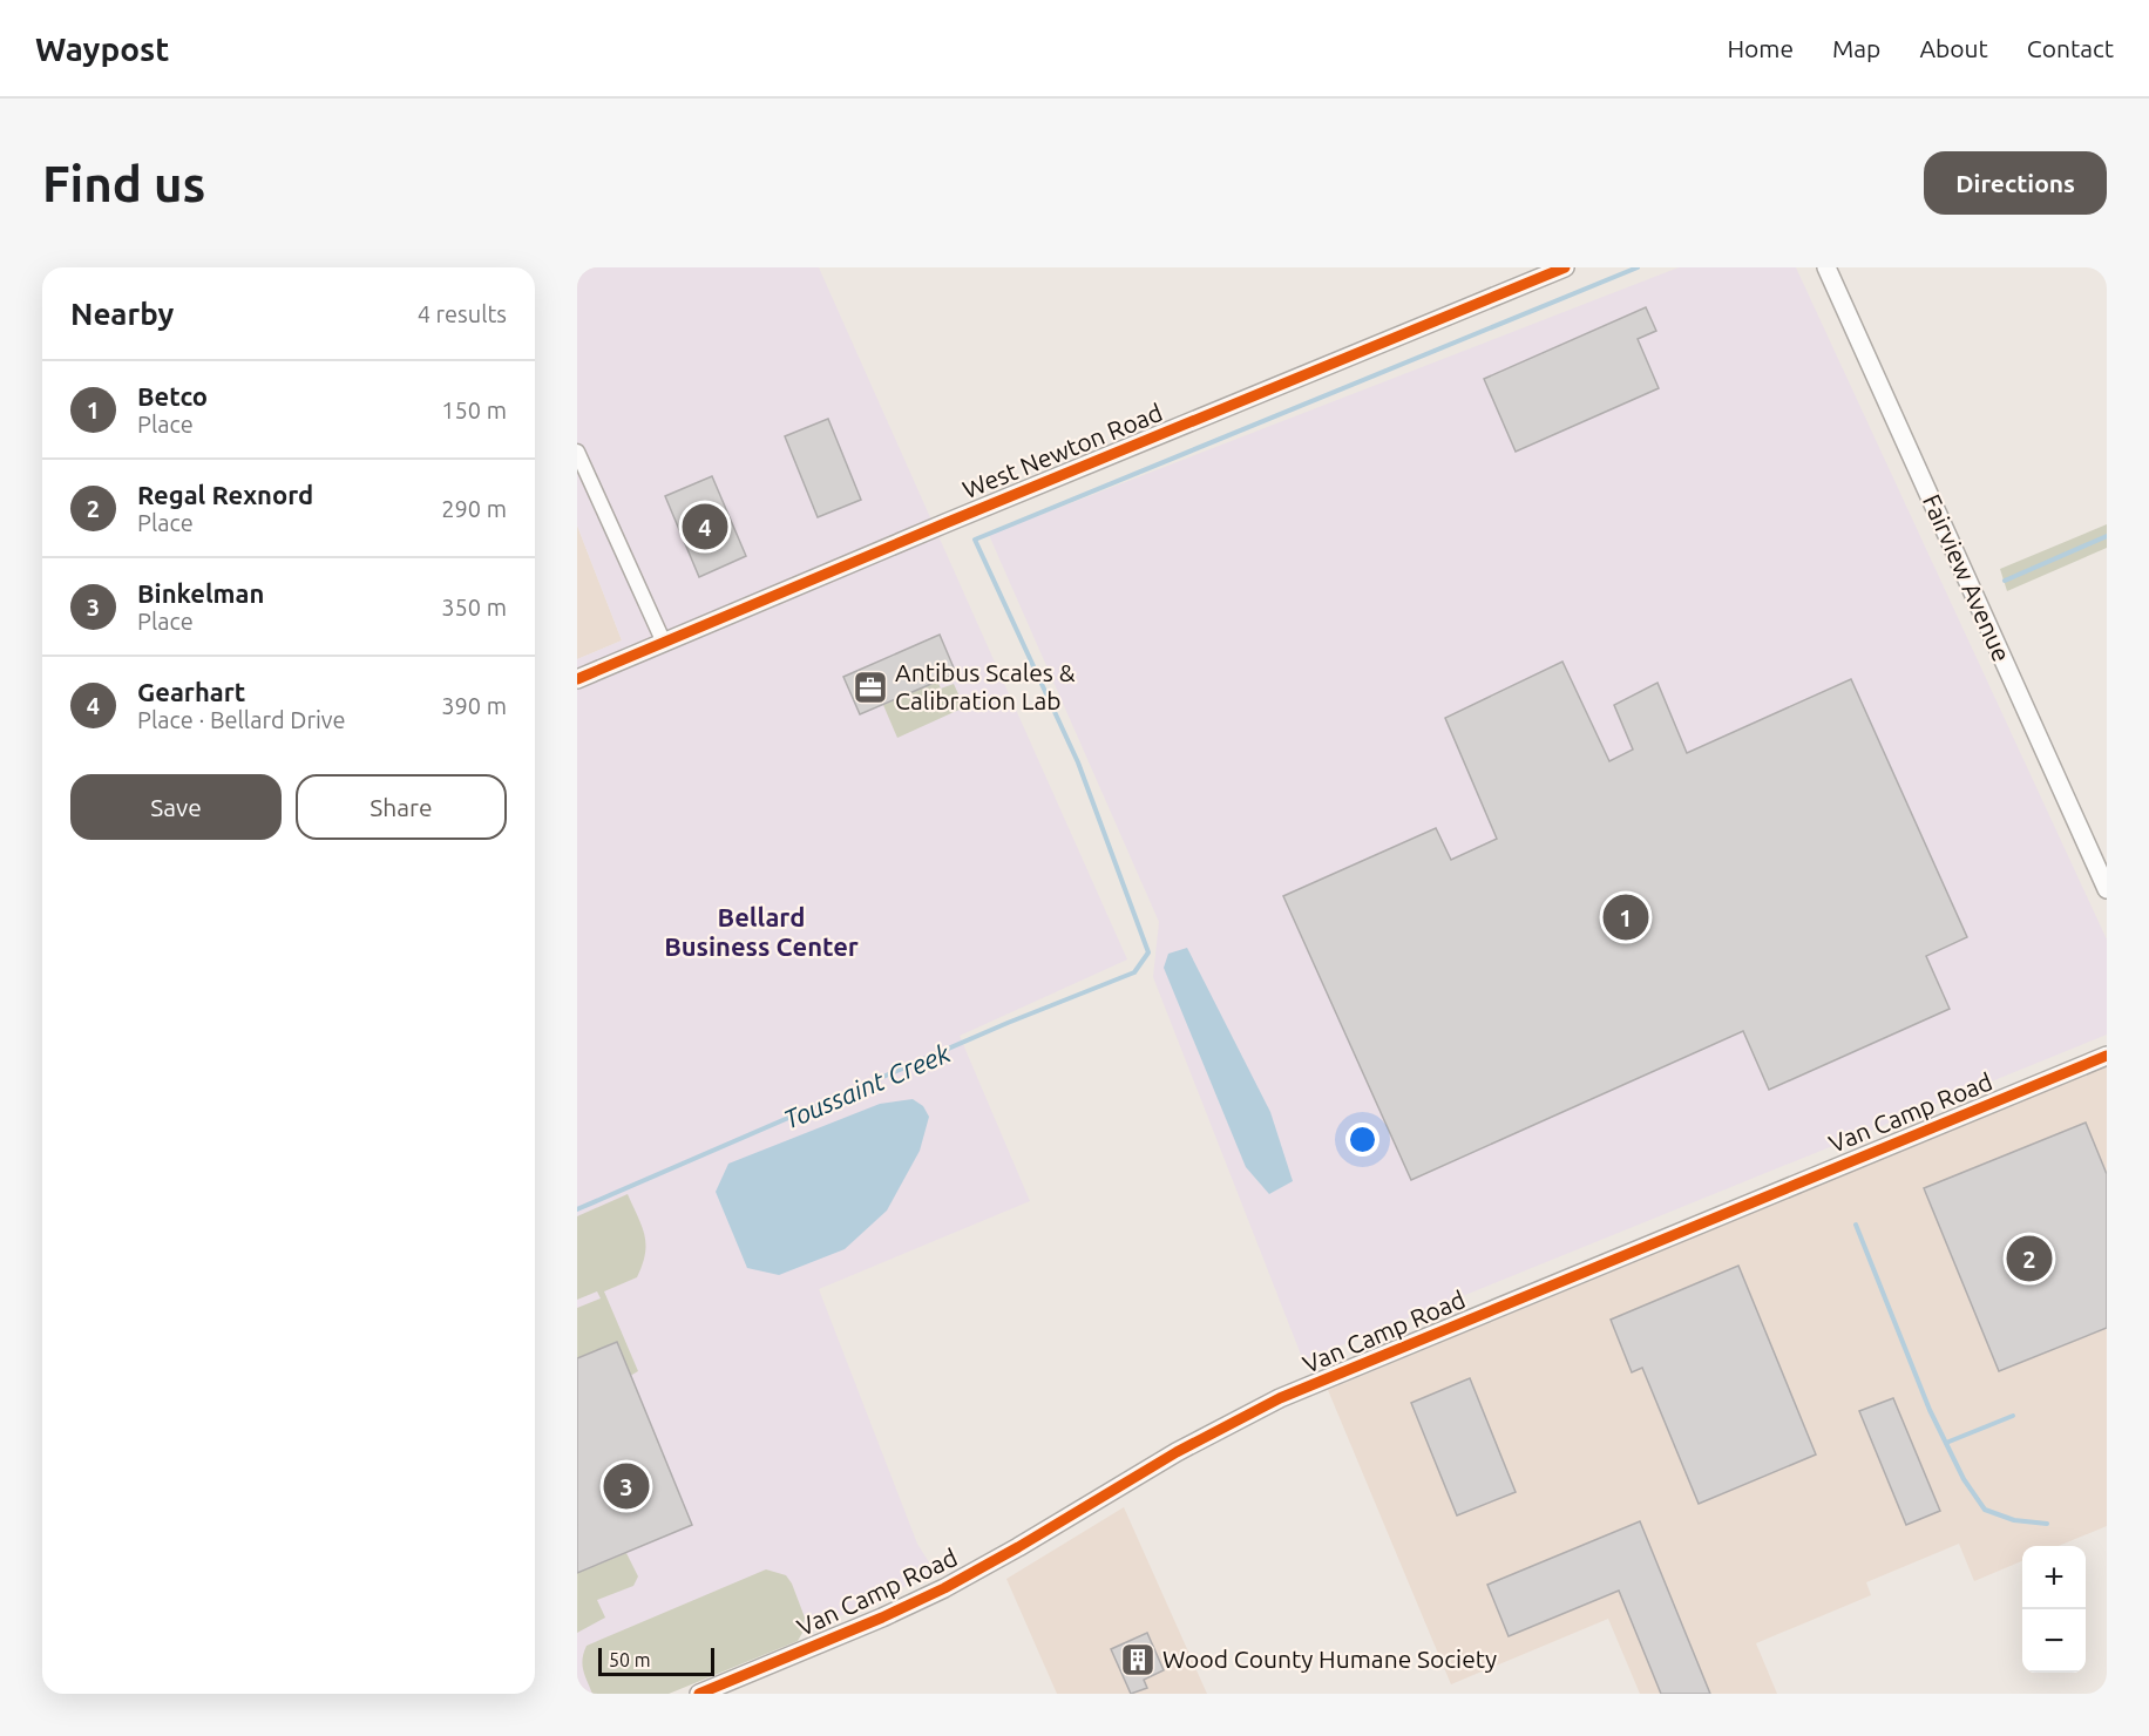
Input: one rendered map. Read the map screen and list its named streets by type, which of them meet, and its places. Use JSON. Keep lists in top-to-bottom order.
{
  "streets": {
    "street": ["West Newton Road", "Fairview Avenue", "Van Camp Road"]
  },
  "districts": ["Bellard Business Center"],
  "water": ["Toussaint Creek"],
  "places": {
    "office": ["Antibus Scales & Calibration Lab"],
    "building": ["Wood County Humane Society"]
  },
  "scale_bar": "50 m",
  "page": {
    "header": "Waypost",
    "nav": [
      "Home",
      "Map",
      "About",
      "Contact"
    ],
    "buttons": [
      "Directions",
      ["Save", "Share"]
    ],
    "title": "Find us",
    "heading": ["Nearby", "4 results"],
    "list": [
      {
        "mark": "1",
        "name": "Betco",
        "note": "Place",
        "value": "150 m"
      },
      {
        "mark": "2",
        "name": "Regal Rexnord",
        "note": "Place",
        "value": "290 m"
      },
      {
        "mark": "3",
        "name": "Binkelman",
        "note": "Place",
        "value": "350 m"
      },
      {
        "mark": "4",
        "name": "Gearhart",
        "note": "Place · Bellard Drive",
        "value": "390 m"
      }
    ],
    "pins": [
      "4",
      "1",
      "2",
      "3"
    ],
    "map_buttons": ["+", "−"],
    "scale": "50 m"
  }
}
